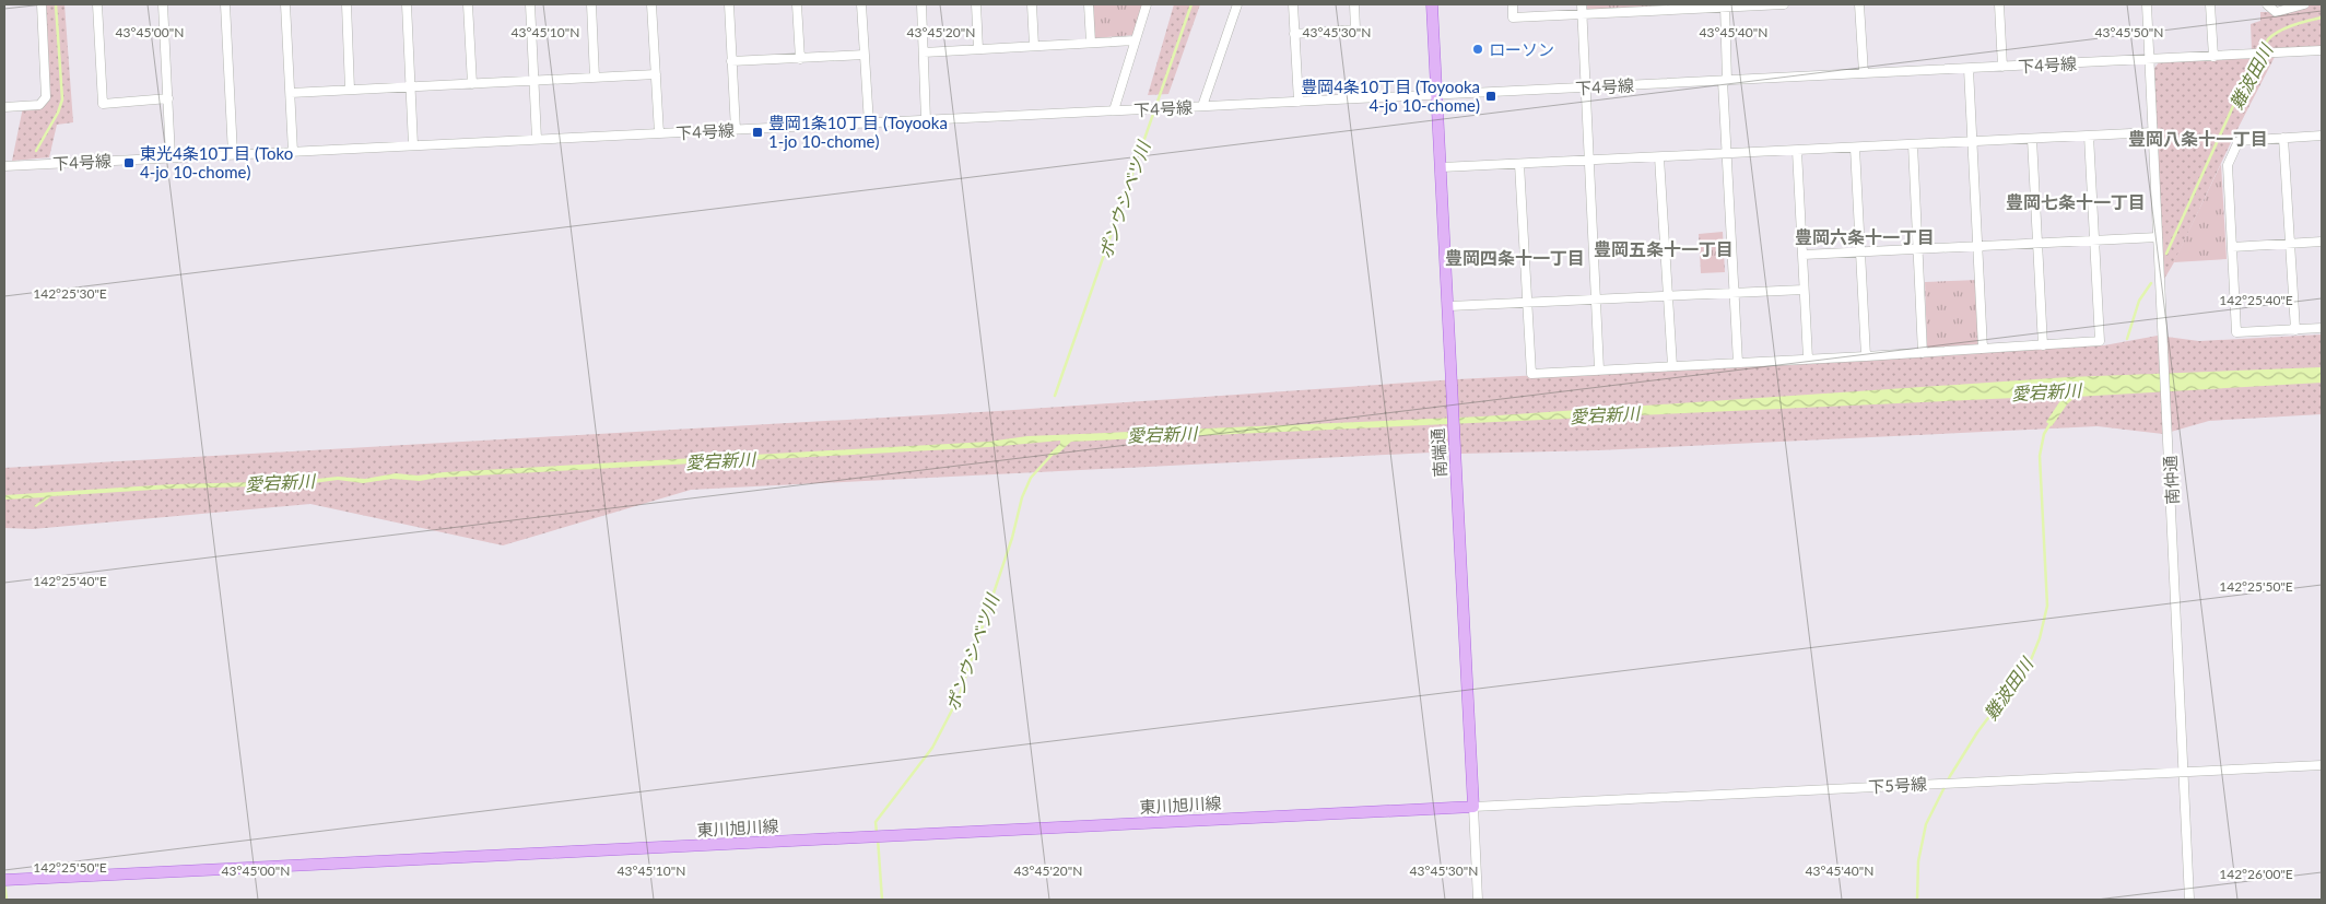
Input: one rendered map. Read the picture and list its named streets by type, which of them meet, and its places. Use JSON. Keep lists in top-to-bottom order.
{
  "streets": {
    "main road": ["南端通", "東川旭川線"],
    "street": ["下4号線", "南仲通", "下5号線"]
  },
  "crossings": [
    ["下4号線", "南端通"],
    ["下4号線", "南仲通"],
    ["南端通", "下5号線"],
    ["南端通", "東川旭川線"],
    ["南仲通", "下5号線"],
    ["下5号線", "東川旭川線"]
  ],
  "districts": [
    "豊岡八条十一丁目",
    "豊岡七条十一丁目",
    "豊岡六条十一丁目",
    "豊岡五条十一丁目",
    "豊岡四条十一丁目"
  ],
  "water": ["難波田川", "ポンウシベツ川", "愛宕新川"],
  "places": {
    "other": ["ローソン"],
    "transit": ["豊岡4条10丁目 (Toyooka 4-jo 10-chome)", "豊岡1条10丁目 (Toyooka 1-jo 10-chome)", "東光4条10丁目 (Toko 4-jo 10-chome)"]
  },
  "coordinates": [
    "43°45'00\"N",
    "43°45'10\"N",
    "43°45'20\"N",
    "43°45'30\"N",
    "43°45'40\"N",
    "43°45'50\"N",
    "142°25'30\"E",
    "142°25'40\"E",
    "142°25'50\"E",
    "142°26'00\"E"
  ]
}
